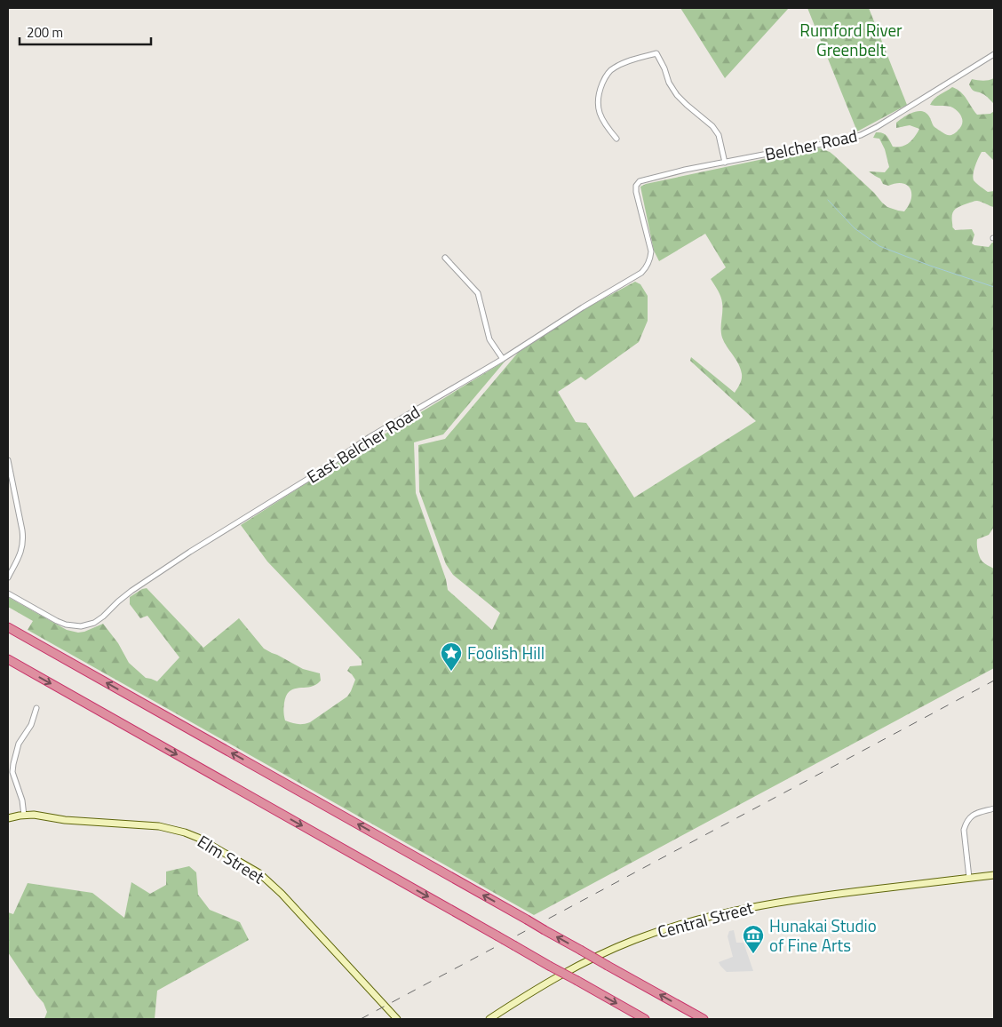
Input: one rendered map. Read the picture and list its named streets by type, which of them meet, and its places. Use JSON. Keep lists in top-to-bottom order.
{
  "streets": {
    "main road": ["Elm Street", "Central Street"],
    "street": ["Belcher Road", "East Belcher Road"]
  },
  "crossings": [
    ["Belcher Road", "East Belcher Road"]
  ],
  "parks": ["Rumford River Greenbelt"],
  "places": {
    "place": ["Foolish Hill"],
    "museum": ["Hunakai Studio of Fine Arts"]
  },
  "scale_bar": "200 m"
}
